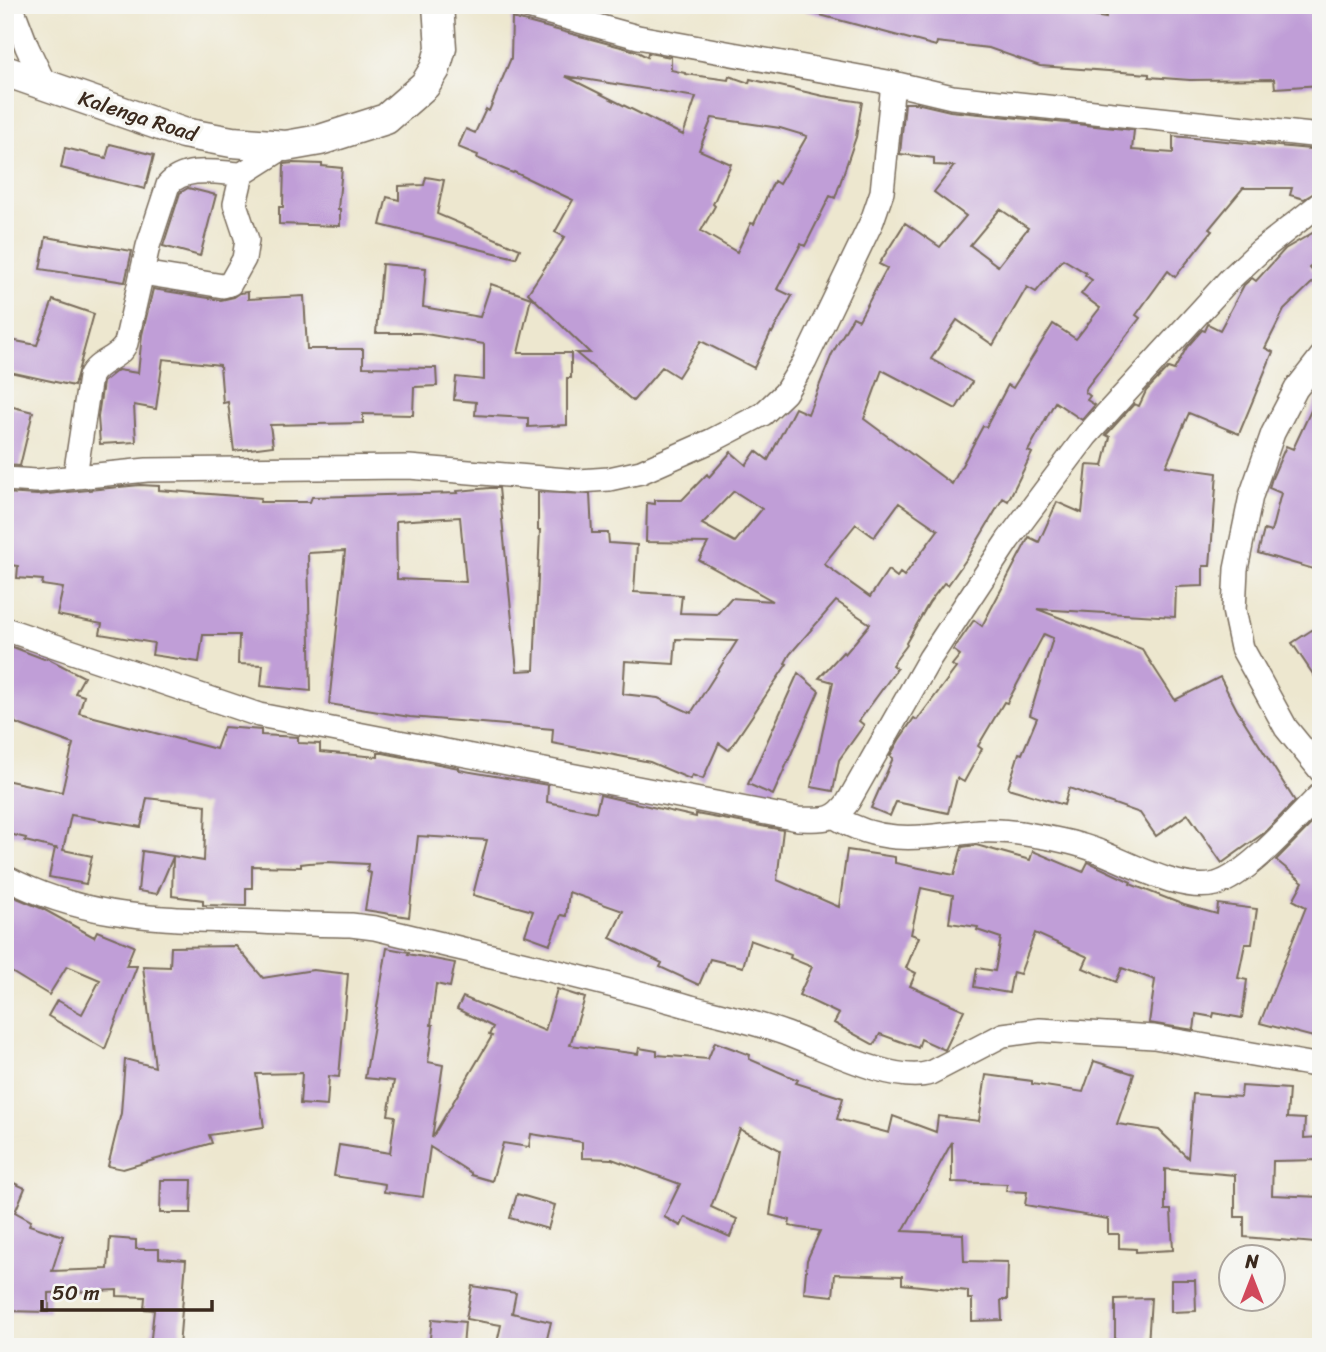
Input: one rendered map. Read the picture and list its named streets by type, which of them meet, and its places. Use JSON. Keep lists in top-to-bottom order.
{
  "streets": {
    "main road": ["Kalenga Road"]
  },
  "scale_bar": "50 m",
  "north": "top"
}
